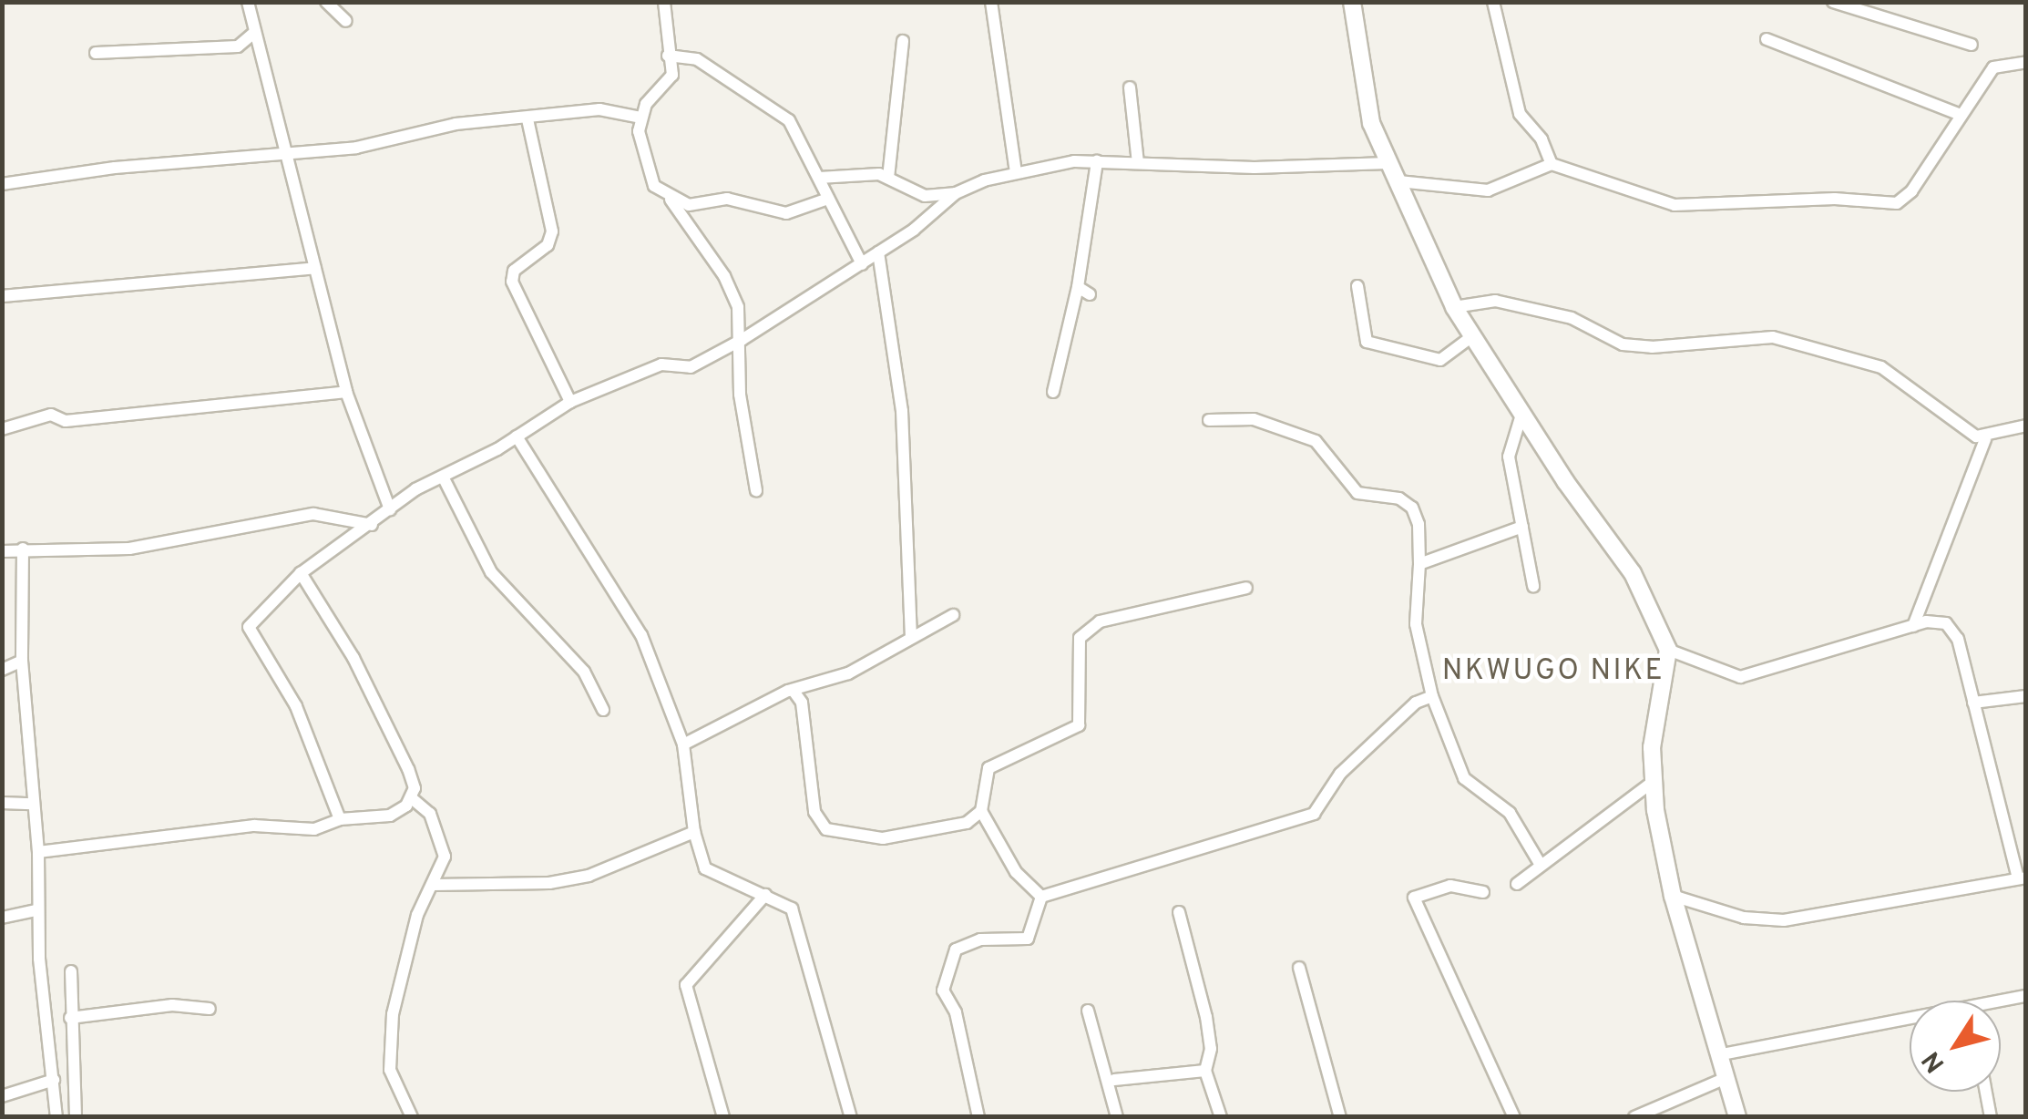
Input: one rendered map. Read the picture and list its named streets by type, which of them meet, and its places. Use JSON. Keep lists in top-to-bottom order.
{
  "districts": ["NKWUGO NIKE"],
  "north": "bottom left"
}
